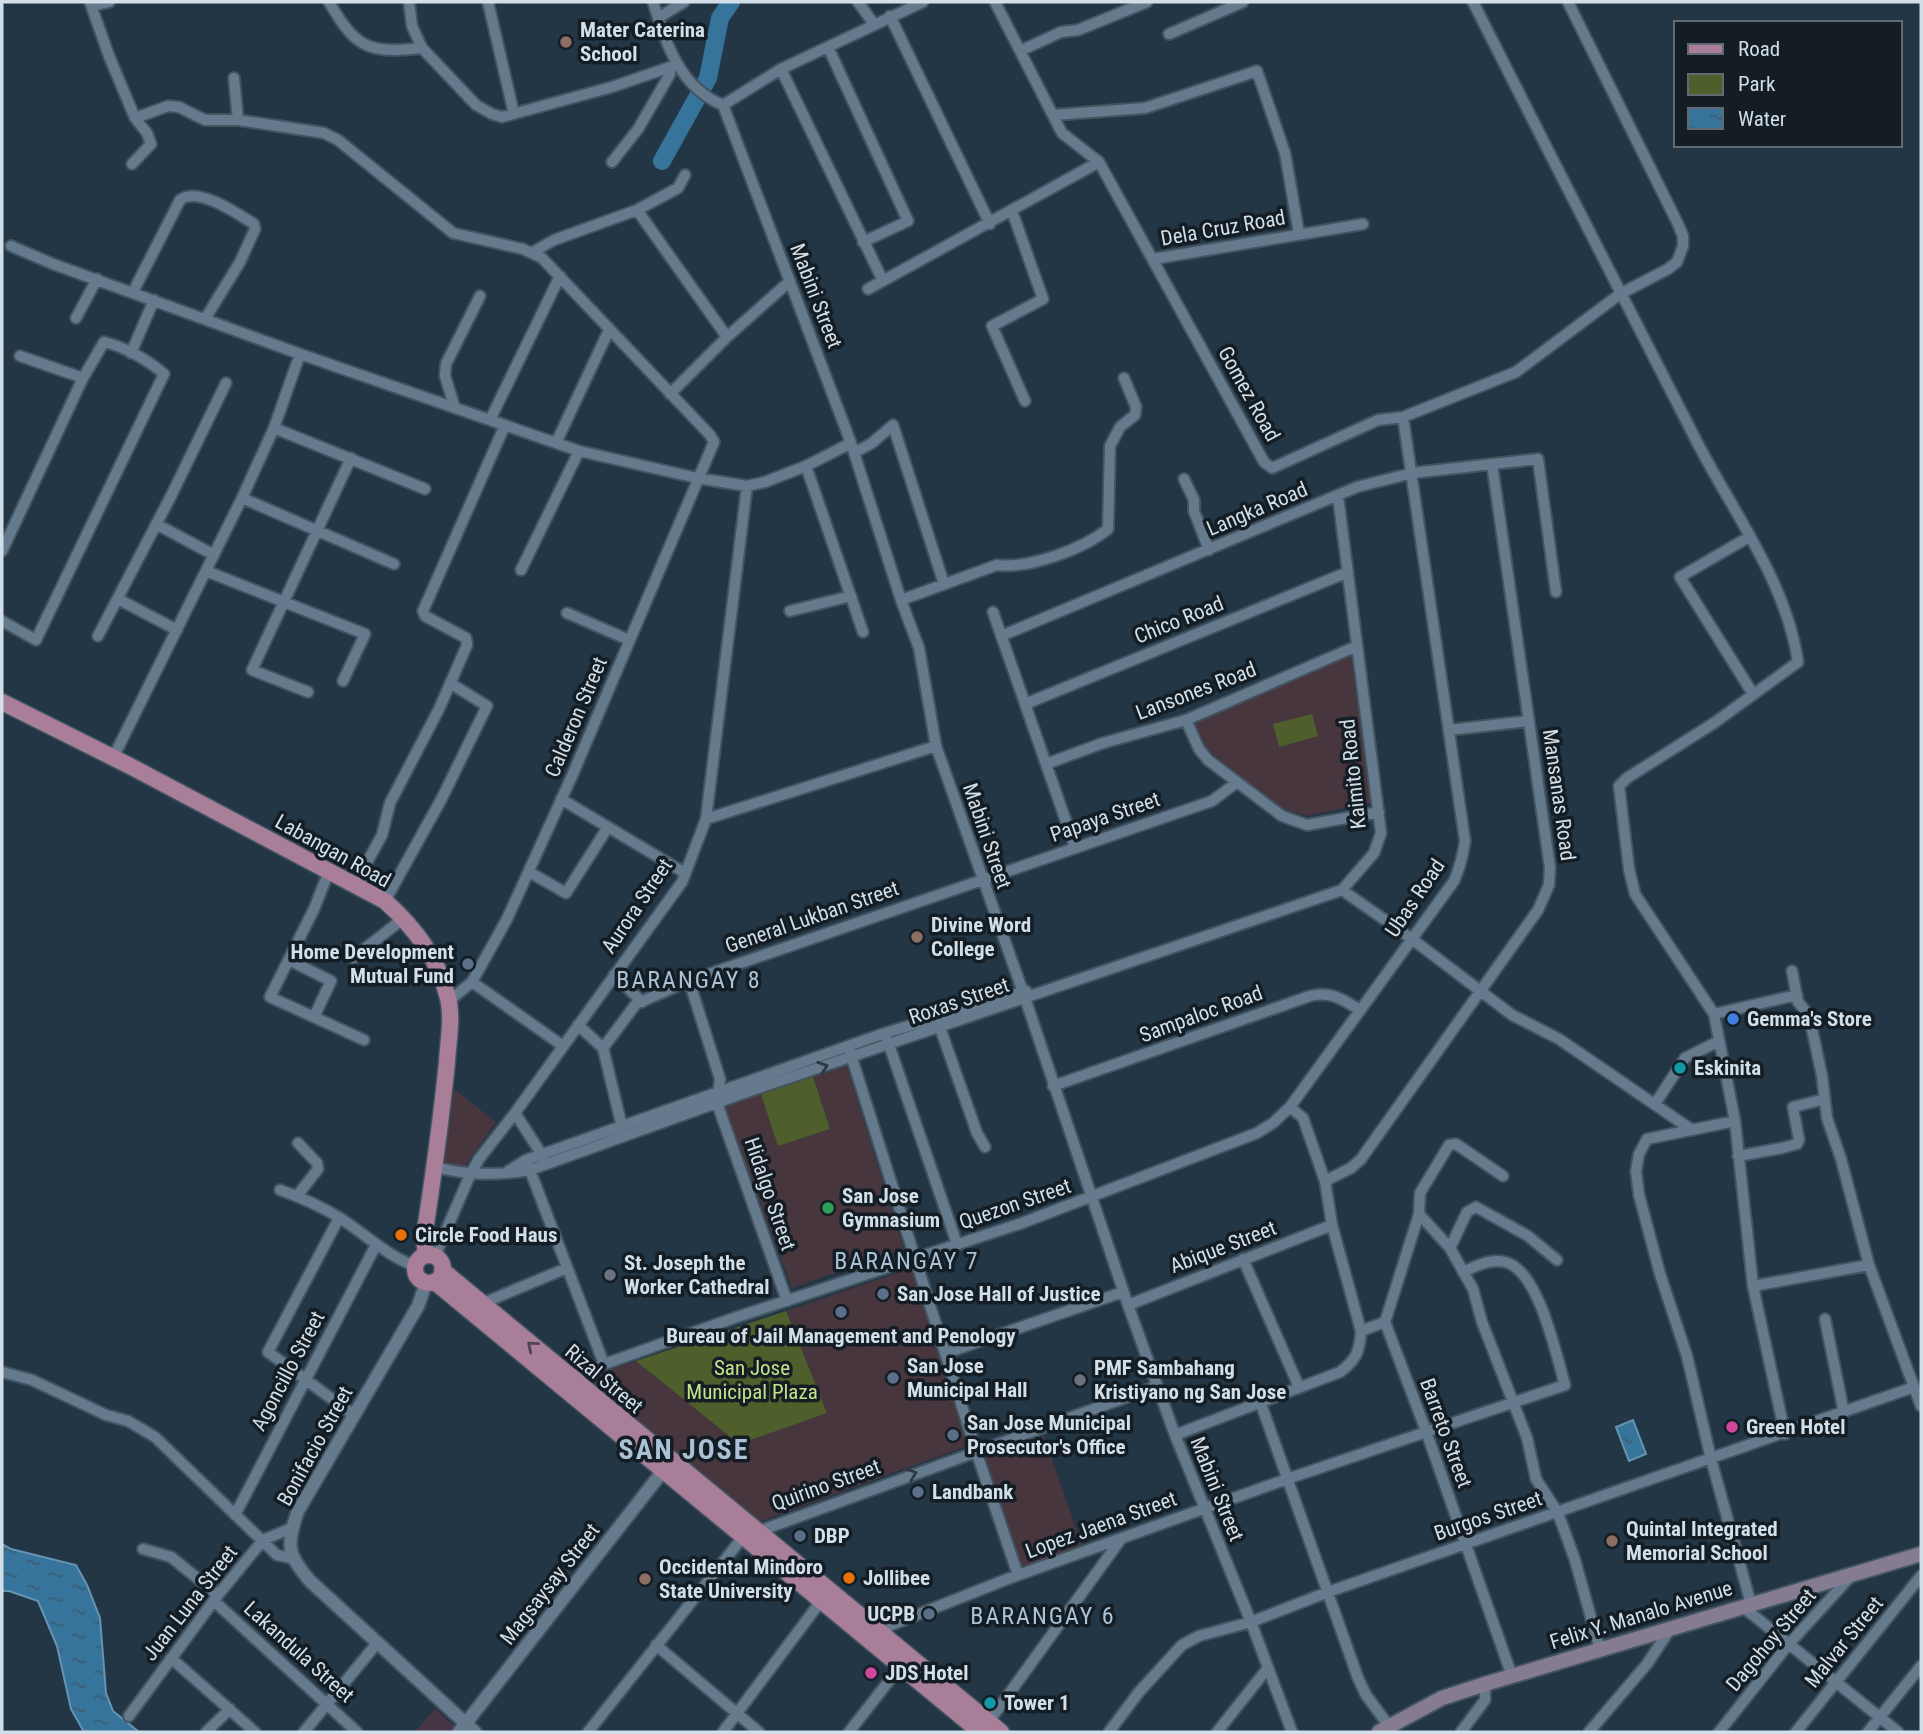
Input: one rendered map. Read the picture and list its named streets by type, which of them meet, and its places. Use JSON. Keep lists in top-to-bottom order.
{
  "streets": {
    "main road": ["Labangan Road", "Rizal Street", "Felix Y. Manalo Avenue"],
    "street": [
      "Dela Cruz Road",
      "Mabini Street",
      "Gomez Road",
      "Langka Road",
      "Chico Road",
      "Lansones Road",
      "Calderon Street",
      "Kaimito Road",
      "Mansanas Road",
      "Papaya Street",
      "Ubas Road",
      "Aurora Street",
      "General Lukban Street",
      "Roxas Street",
      "Sampaloc Road",
      "Hidalgo Street",
      "Quezon Street",
      "Abique Street",
      "Agoncillo Street",
      "Barreto Street",
      "Bonifacio Street",
      "Quirino Street",
      "Burgos Street",
      "Lopez Jaena Street",
      "Magsaysay Street",
      "Juan Luna Street",
      "Dagohoy Street",
      "Malvar Street",
      "Lakandula Street"
    ]
  },
  "crossings": [
    ["Dela Cruz Road", "Gomez Road"],
    ["Mabini Street", "Papaya Street"],
    ["Mabini Street", "Ubas Road"],
    ["Mabini Street", "General Lukban Street"],
    ["Mabini Street", "Roxas Street"],
    ["Mabini Street", "Sampaloc Road"],
    ["Mabini Street", "Quezon Street"],
    ["Mabini Street", "Abique Street"],
    ["Mabini Street", "Quirino Street"],
    ["Mabini Street", "Burgos Street"],
    ["Mabini Street", "Lopez Jaena Street"],
    ["Gomez Road", "Ubas Road"],
    ["Langka Road", "Kaimito Road"],
    ["Langka Road", "Mansanas Road"],
    ["Langka Road", "Ubas Road"],
    ["Chico Road", "Kaimito Road"],
    ["Lansones Road", "Kaimito Road"],
    ["Calderon Street", "Labangan Road"],
    ["Kaimito Road", "Roxas Street"],
    ["Papaya Street", "General Lukban Street"],
    ["Labangan Road", "Aurora Street"],
    ["Labangan Road", "Roxas Street"],
    ["Labangan Road", "Rizal Street"],
    ["Labangan Road", "Bonifacio Street"],
    ["Ubas Road", "Sampaloc Road"],
    ["Ubas Road", "Quezon Street"],
    ["Aurora Street", "Roxas Street"],
    ["Aurora Street", "Rizal Street"],
    ["Aurora Street", "Bonifacio Street"],
    ["Roxas Street", "Hidalgo Street"],
    ["Hidalgo Street", "Quezon Street"],
    ["Quezon Street", "Rizal Street"],
    ["Rizal Street", "Bonifacio Street"],
    ["Rizal Street", "Quirino Street"],
    ["Rizal Street", "Lopez Jaena Street"],
    ["Rizal Street", "Magsaysay Street"],
    ["Barreto Street", "Burgos Street"],
    ["Barreto Street", "Lopez Jaena Street"],
    ["Barreto Street", "Felix Y. Manalo Avenue"],
    ["Bonifacio Street", "Juan Luna Street"],
    ["Juan Luna Street", "Lakandula Street"],
    ["Felix Y. Manalo Avenue", "Dagohoy Street"]
  ],
  "one_way": ["Quirino Street"],
  "districts": [
    "BARANGAY 8",
    "BARANGAY 7",
    "SAN JOSE",
    "BARANGAY 6"
  ],
  "parks": ["San Jose Municipal Plaza"],
  "places": [
    "Mater Caterina School",
    "Divine Word College",
    "Home Development Mutual Fund",
    "Gemma's Store",
    "Eskinita",
    "San Jose Gymnasium",
    "Circle Food Haus",
    "St. Joseph the Worker Cathedral",
    "San Jose Hall of Justice",
    "Bureau of Jail Management and Penology",
    "San Jose Municipal Hall",
    "PMF Sambahang Kristiyano ng San Jose",
    "Green Hotel",
    "San Jose Municipal Prosecutor's Office",
    "Landbank",
    "DBP",
    "Quintal Integrated Memorial School",
    "Jollibee",
    "Occidental Mindoro State University",
    "UCPB",
    "JDS Hotel",
    "Tower 1"
  ],
  "legend": ["Road", "Park", "Water"]
}
